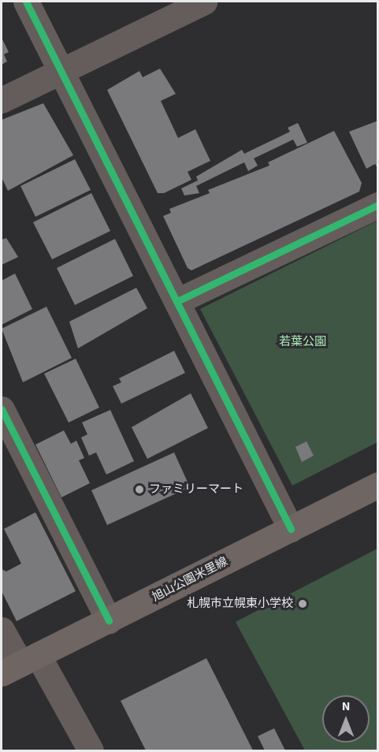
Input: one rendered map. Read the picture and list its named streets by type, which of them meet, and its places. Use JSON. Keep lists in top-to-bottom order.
{
  "streets": {
    "main road": ["旭山公園米里線"]
  },
  "parks": ["若葉公園"],
  "places": ["ファミリーマート", "札幌市立幌東小学校"],
  "north": "top"
}
